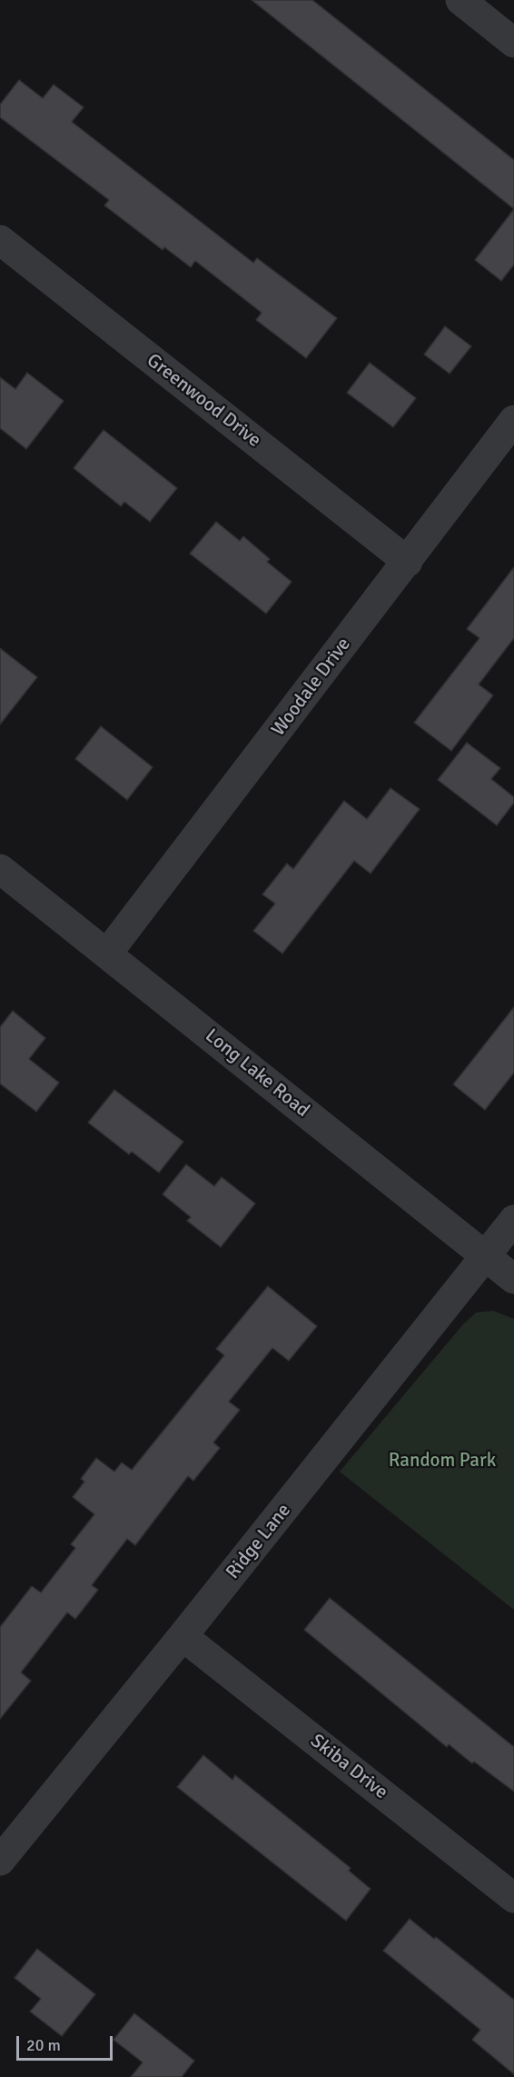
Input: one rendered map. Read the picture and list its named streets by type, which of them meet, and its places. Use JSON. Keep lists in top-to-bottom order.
{
  "streets": {
    "street": [
      "Greenwood Drive",
      "Woodale Drive",
      "Long Lake Road",
      "Ridge Lane",
      "Skiba Drive"
    ]
  },
  "crossings": [
    ["Greenwood Drive", "Woodale Drive"],
    ["Woodale Drive", "Long Lake Road"],
    ["Long Lake Road", "Ridge Lane"],
    ["Ridge Lane", "Skiba Drive"]
  ],
  "parks": ["Random Park"],
  "scale_bar": "20 m"
}
